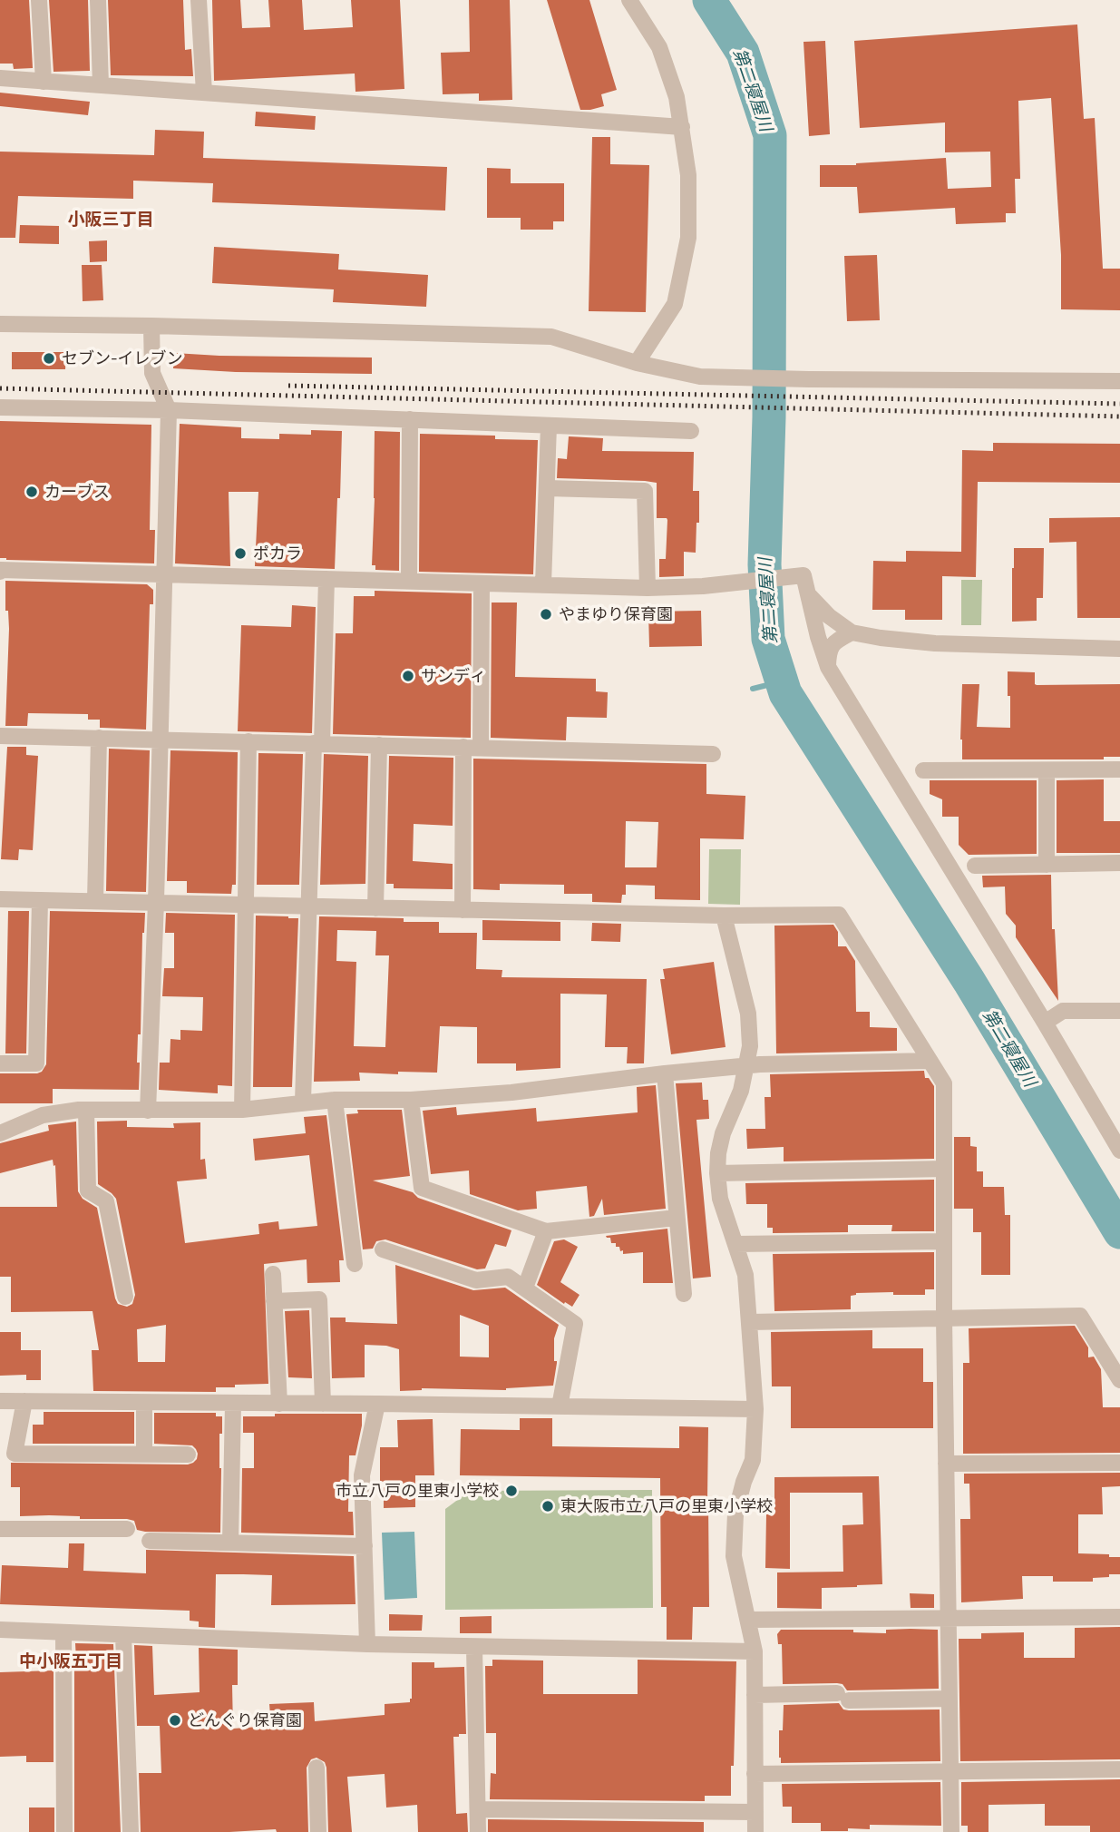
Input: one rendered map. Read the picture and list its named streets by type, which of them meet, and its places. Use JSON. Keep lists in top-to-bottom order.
{
  "districts": ["小阪三丁目", "中小阪五丁目"],
  "water": ["第二寝屋川"],
  "places": [
    "セブン-イレブン",
    "カーブス",
    "ポカラ",
    "やまゆり保育園",
    "サンディ",
    "市立八戸の里東小学校",
    "東大阪市立八戸の里東小学校",
    "どんぐり保育園"
  ]
}
